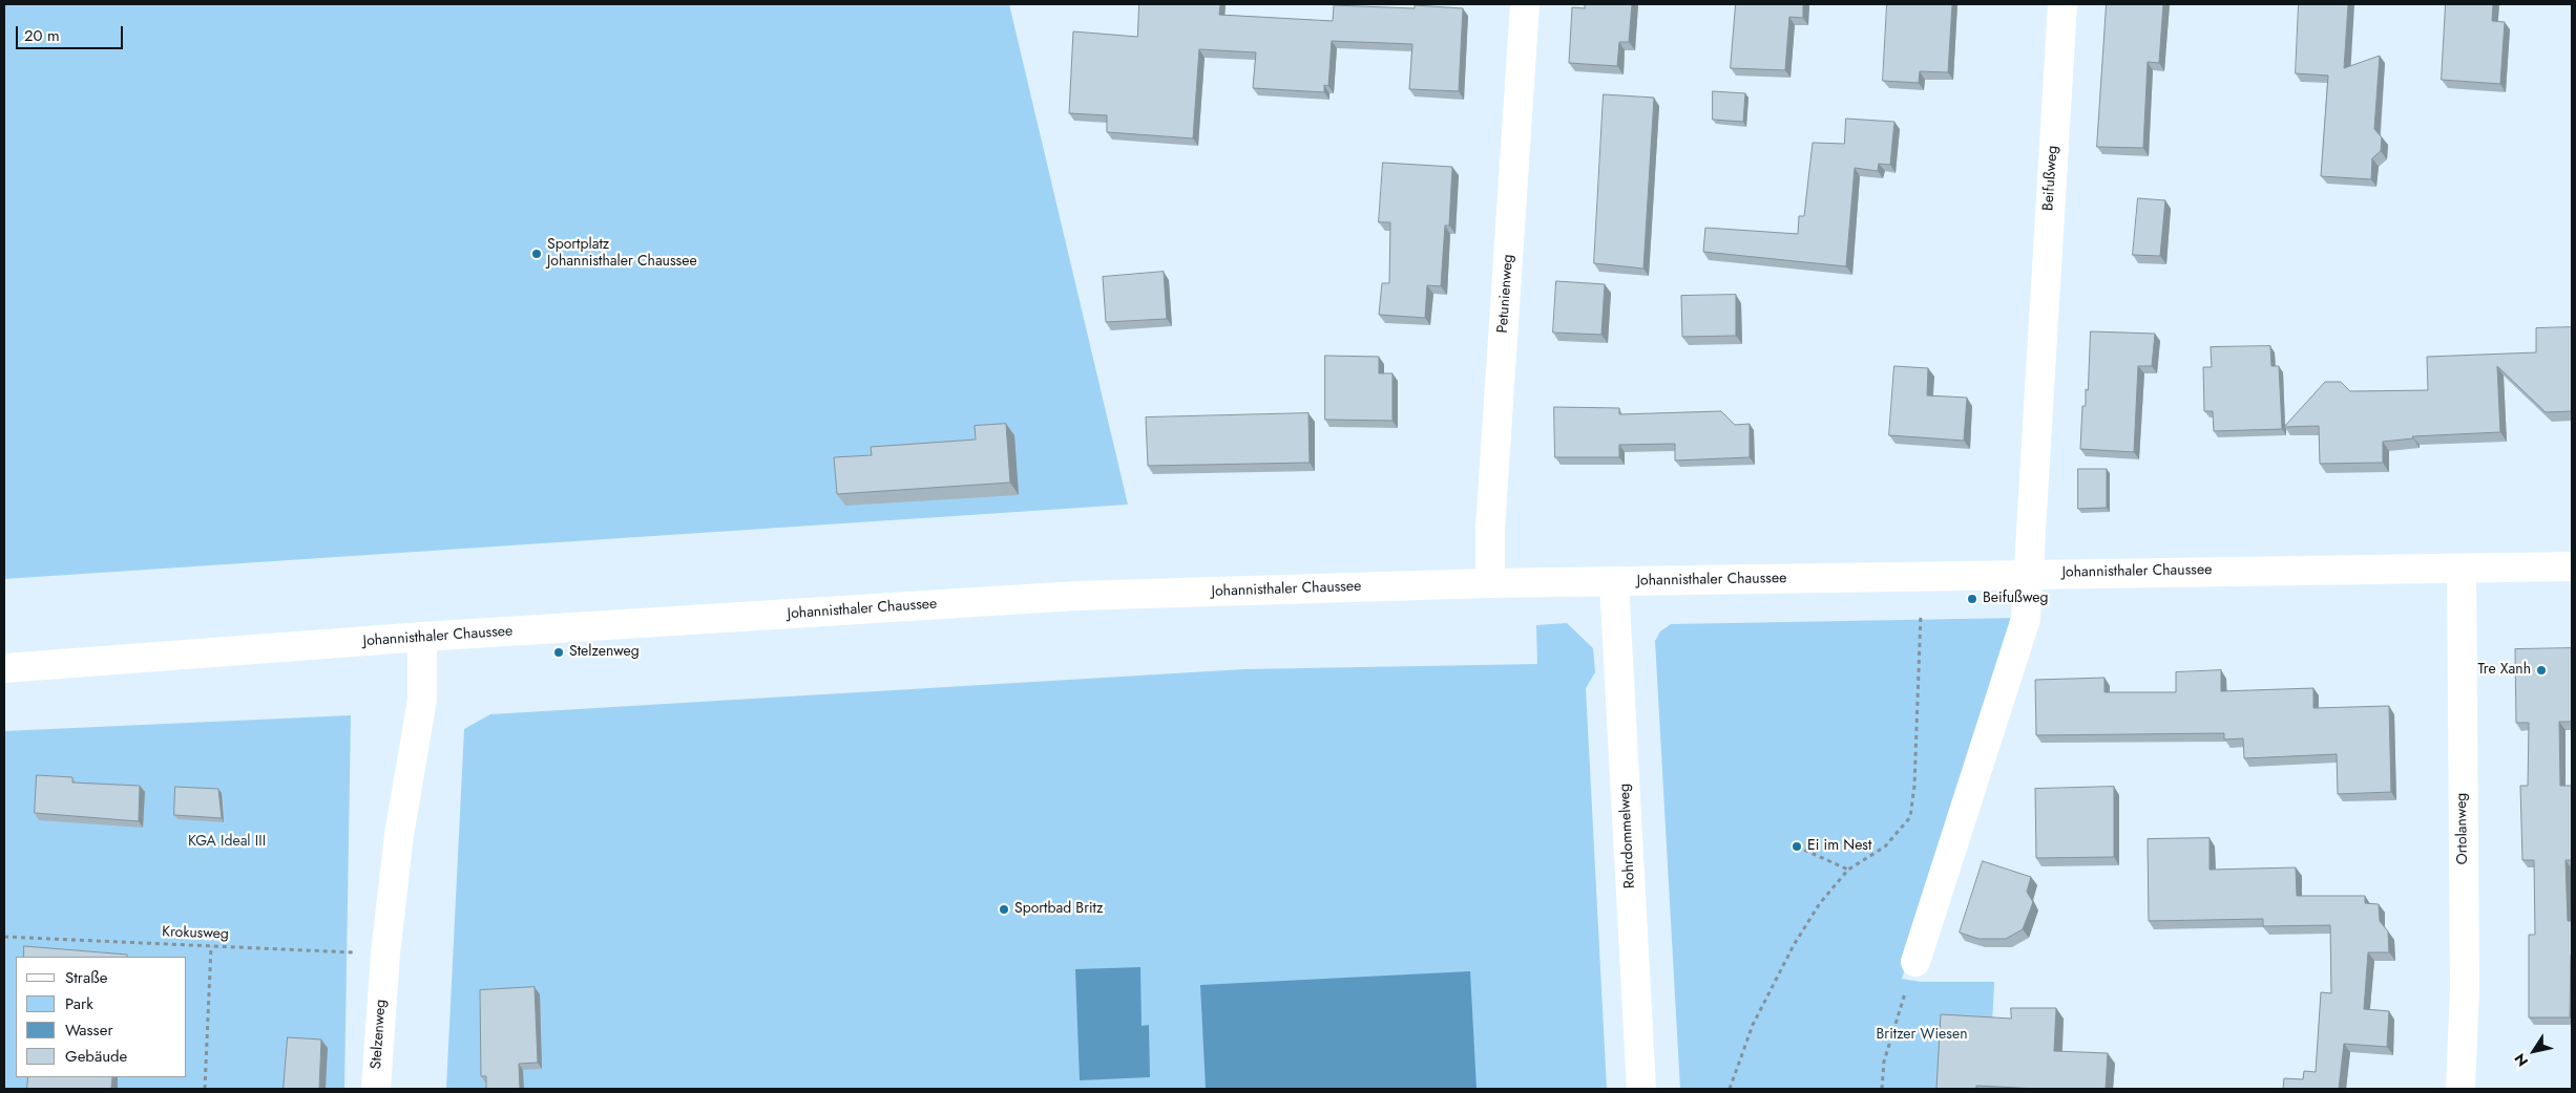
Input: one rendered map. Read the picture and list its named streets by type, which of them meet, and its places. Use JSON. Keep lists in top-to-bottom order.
{
  "streets": {
    "street": [
      "Beifußweg",
      "Petunienweg",
      "Johannisthaler Chaussee",
      "Ortolanweg",
      "Rohrdommelweg",
      "Stelzenweg"
    ],
    "path": ["Krokusweg"]
  },
  "crossings": [
    ["Beifußweg", "Johannisthaler Chaussee"],
    ["Petunienweg", "Johannisthaler Chaussee"],
    ["Johannisthaler Chaussee", "Ortolanweg"],
    ["Johannisthaler Chaussee", "Rohrdommelweg"],
    ["Johannisthaler Chaussee", "Stelzenweg"],
    ["Krokusweg", "Stelzenweg"]
  ],
  "parks": ["KGA Ideal III", "Britzer Wiesen"],
  "places": [
    "Sportplatz Johannisthaler Chaussee",
    "Beifußweg",
    "Stelzenweg",
    "Tre Xanh",
    "Ei im Nest",
    "Sportbad Britz"
  ],
  "legend": [
    "Straße",
    "Park",
    "Wasser",
    "Gebäude"
  ],
  "scale_bar": "20 m",
  "north": "bottom left"
}
